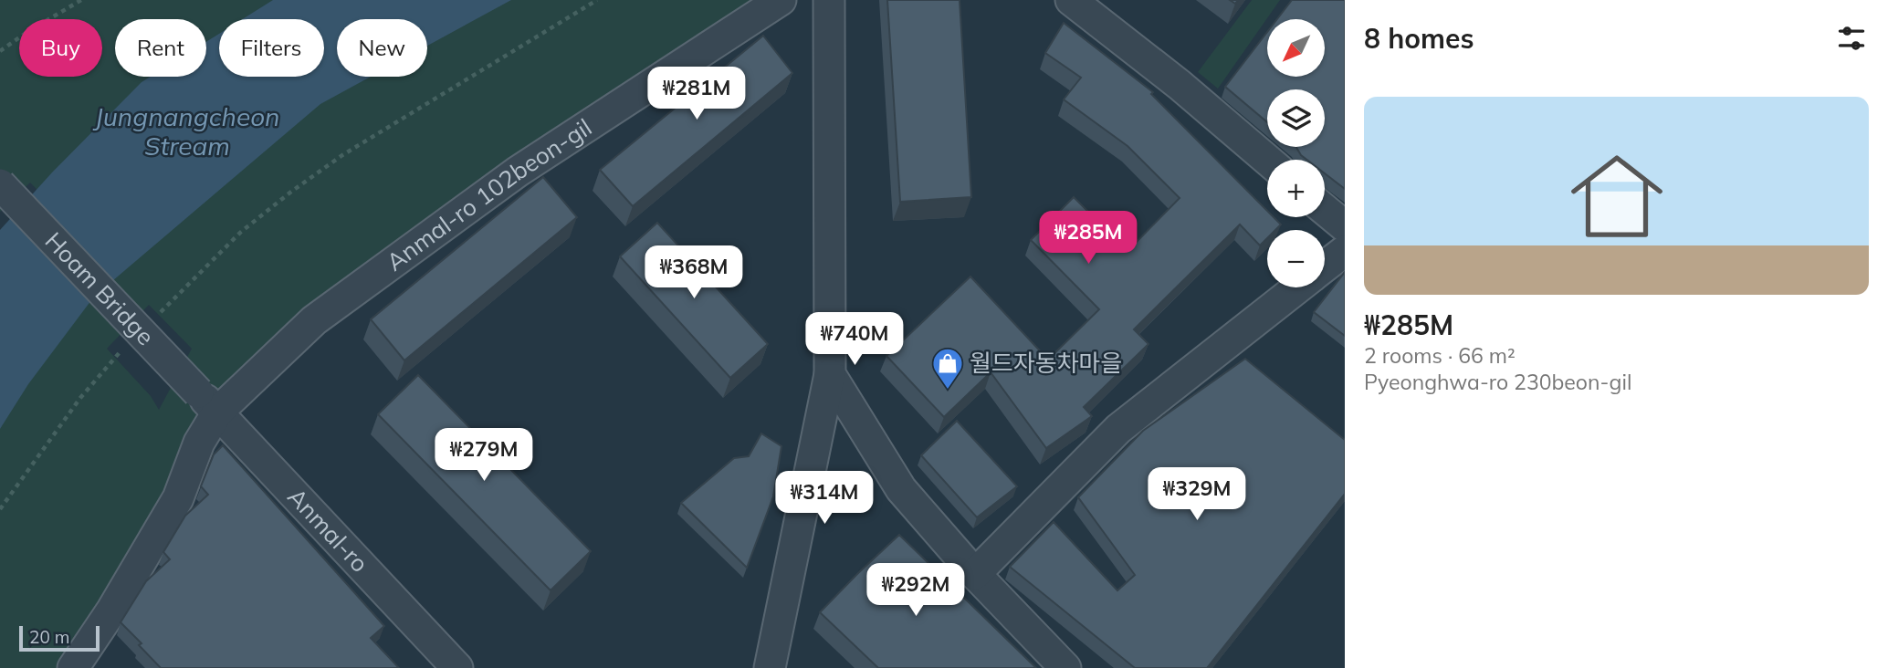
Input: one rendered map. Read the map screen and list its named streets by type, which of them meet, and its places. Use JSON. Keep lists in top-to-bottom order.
{
  "streets": {
    "street": ["Anmal-ro 102beon-gil", "Hoam Bridge", "Anmal-ro"]
  },
  "crossings": [
    ["Anmal-ro 102beon-gil", "Hoam Bridge"],
    ["Anmal-ro 102beon-gil", "Anmal-ro"],
    ["Hoam Bridge", "Anmal-ro"]
  ],
  "water": ["Jungnangcheon Stream"],
  "places": {
    "shop": ["월드자동차마을"]
  },
  "scale_bar": "20 m",
  "north": "bottom left",
  "page": {
    "heading": "8 homes",
    "map_buttons": ["+", "−"],
    "chip": [
      "Buy",
      "Rent",
      "Filters",
      "New"
    ],
    "price": [
      "₩281M",
      "₩285M",
      "₩368M",
      "₩740M",
      "₩279M",
      "₩329M",
      "₩314M",
      "₩292M"
    ],
    "list": [
      {
        "name": "₩285M",
        "note": "2 rooms · 66 m² · Pyeonghwa-ro 230beon-gil"
      }
    ],
    "scale": "20 m"
  }
}
